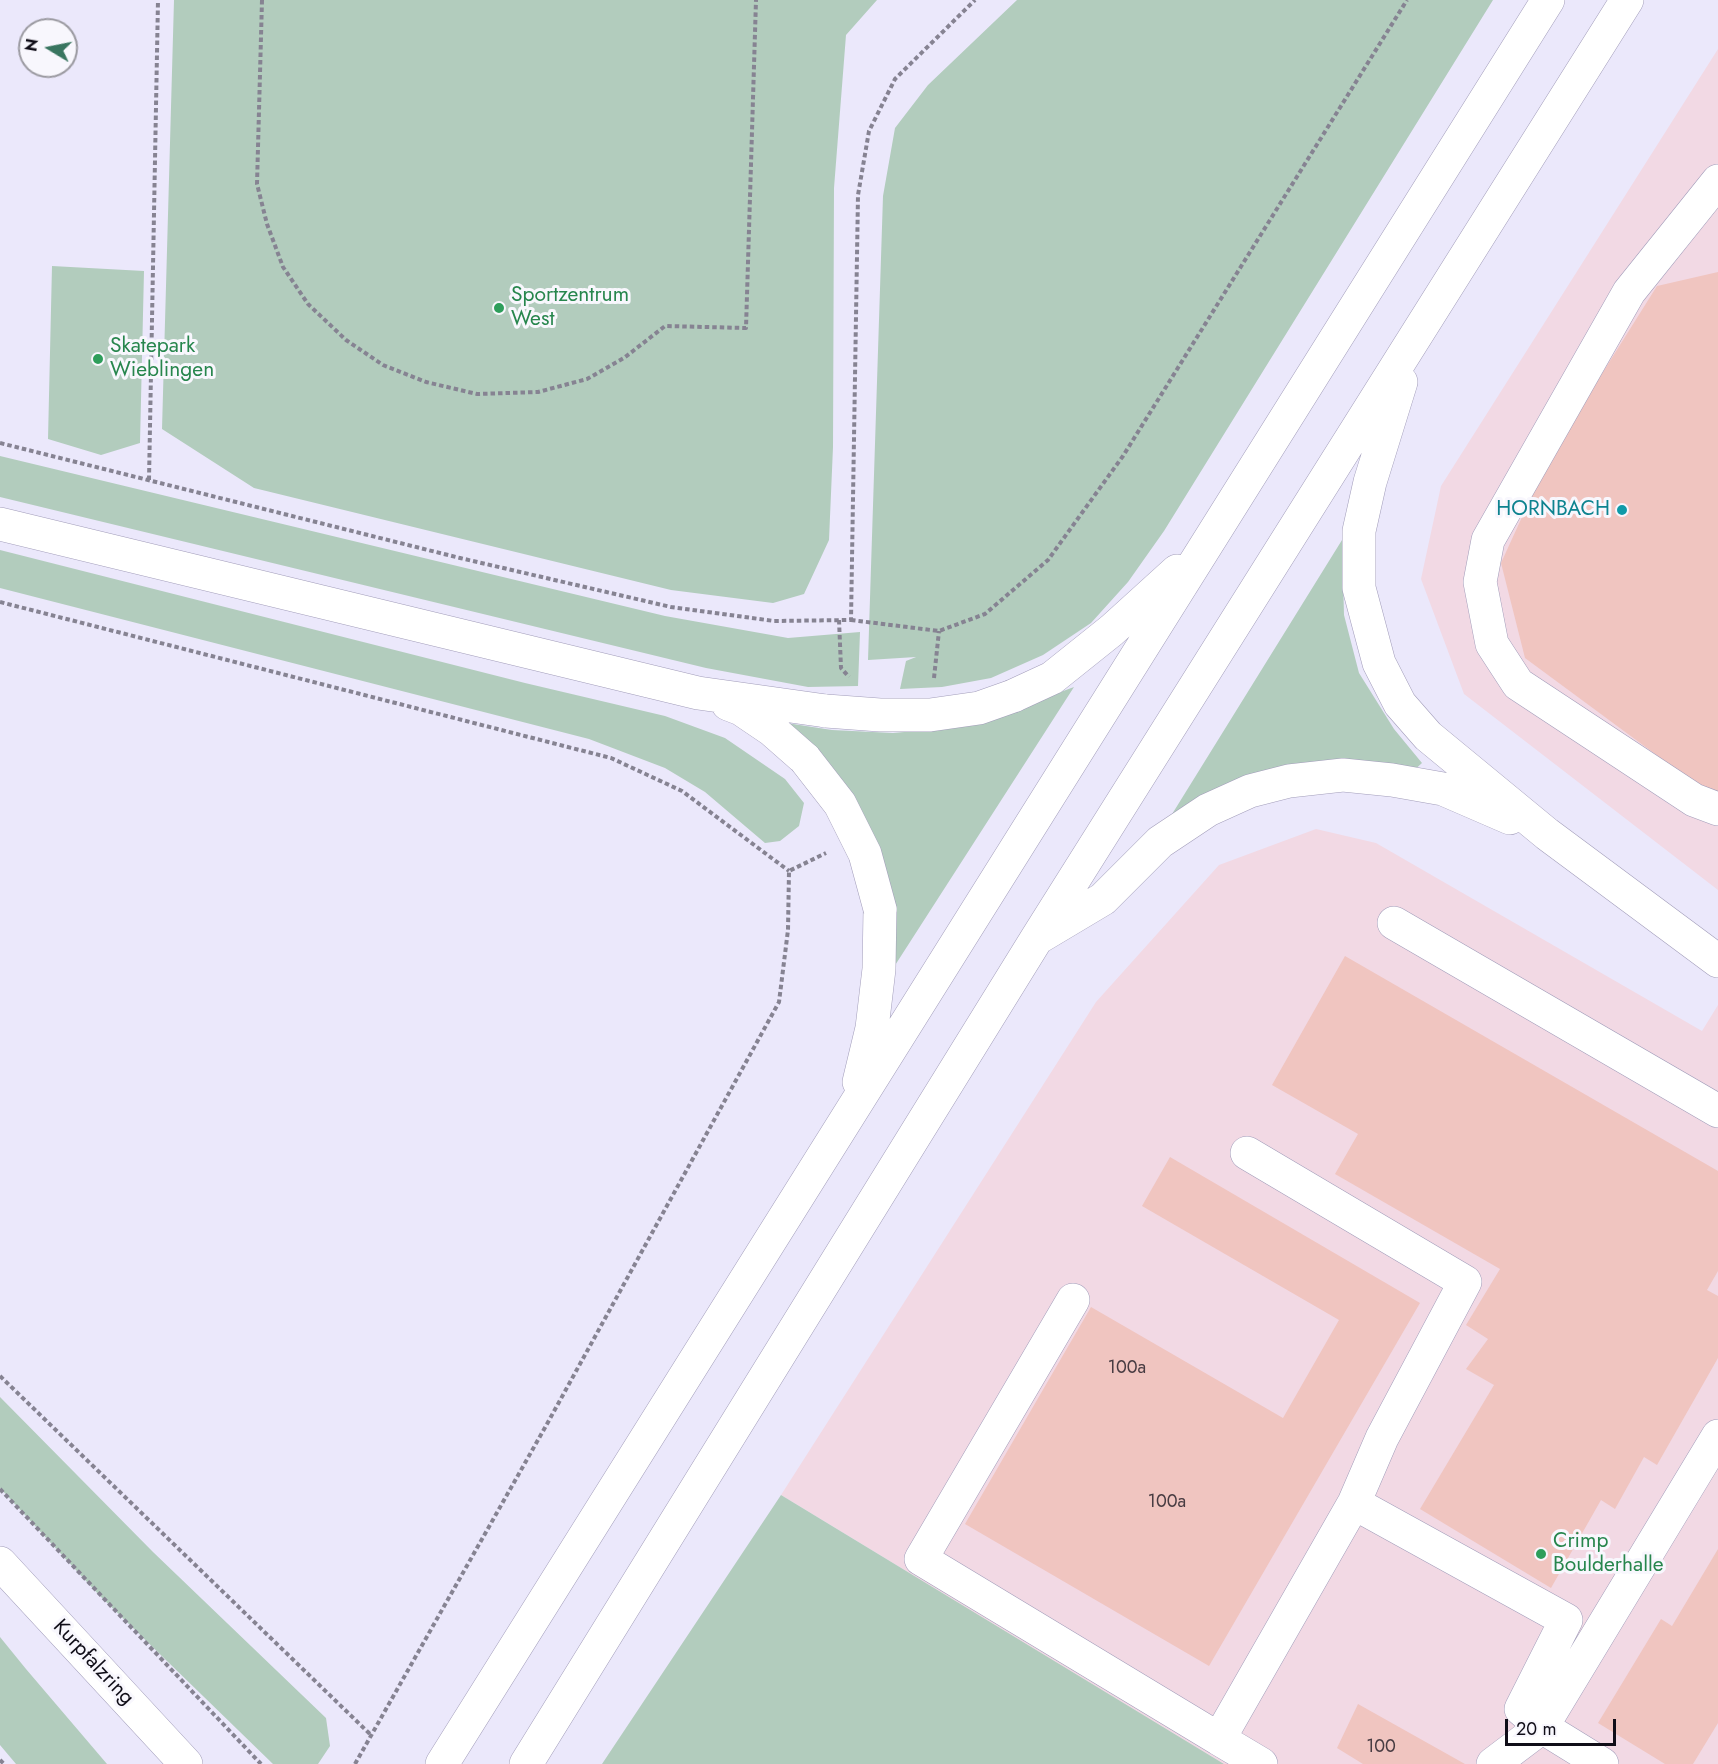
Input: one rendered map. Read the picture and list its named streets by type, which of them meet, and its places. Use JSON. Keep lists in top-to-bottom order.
{
  "streets": {
    "main road": ["Kurpfalzring"]
  },
  "places": [
    "Sportzentrum West",
    "Skatepark Wieblingen",
    "HORNBACH",
    "Crimp Boulderhalle"
  ],
  "house_numbers": ["100a", "100a", "100"],
  "scale_bar": "20 m",
  "north": "left"
}
